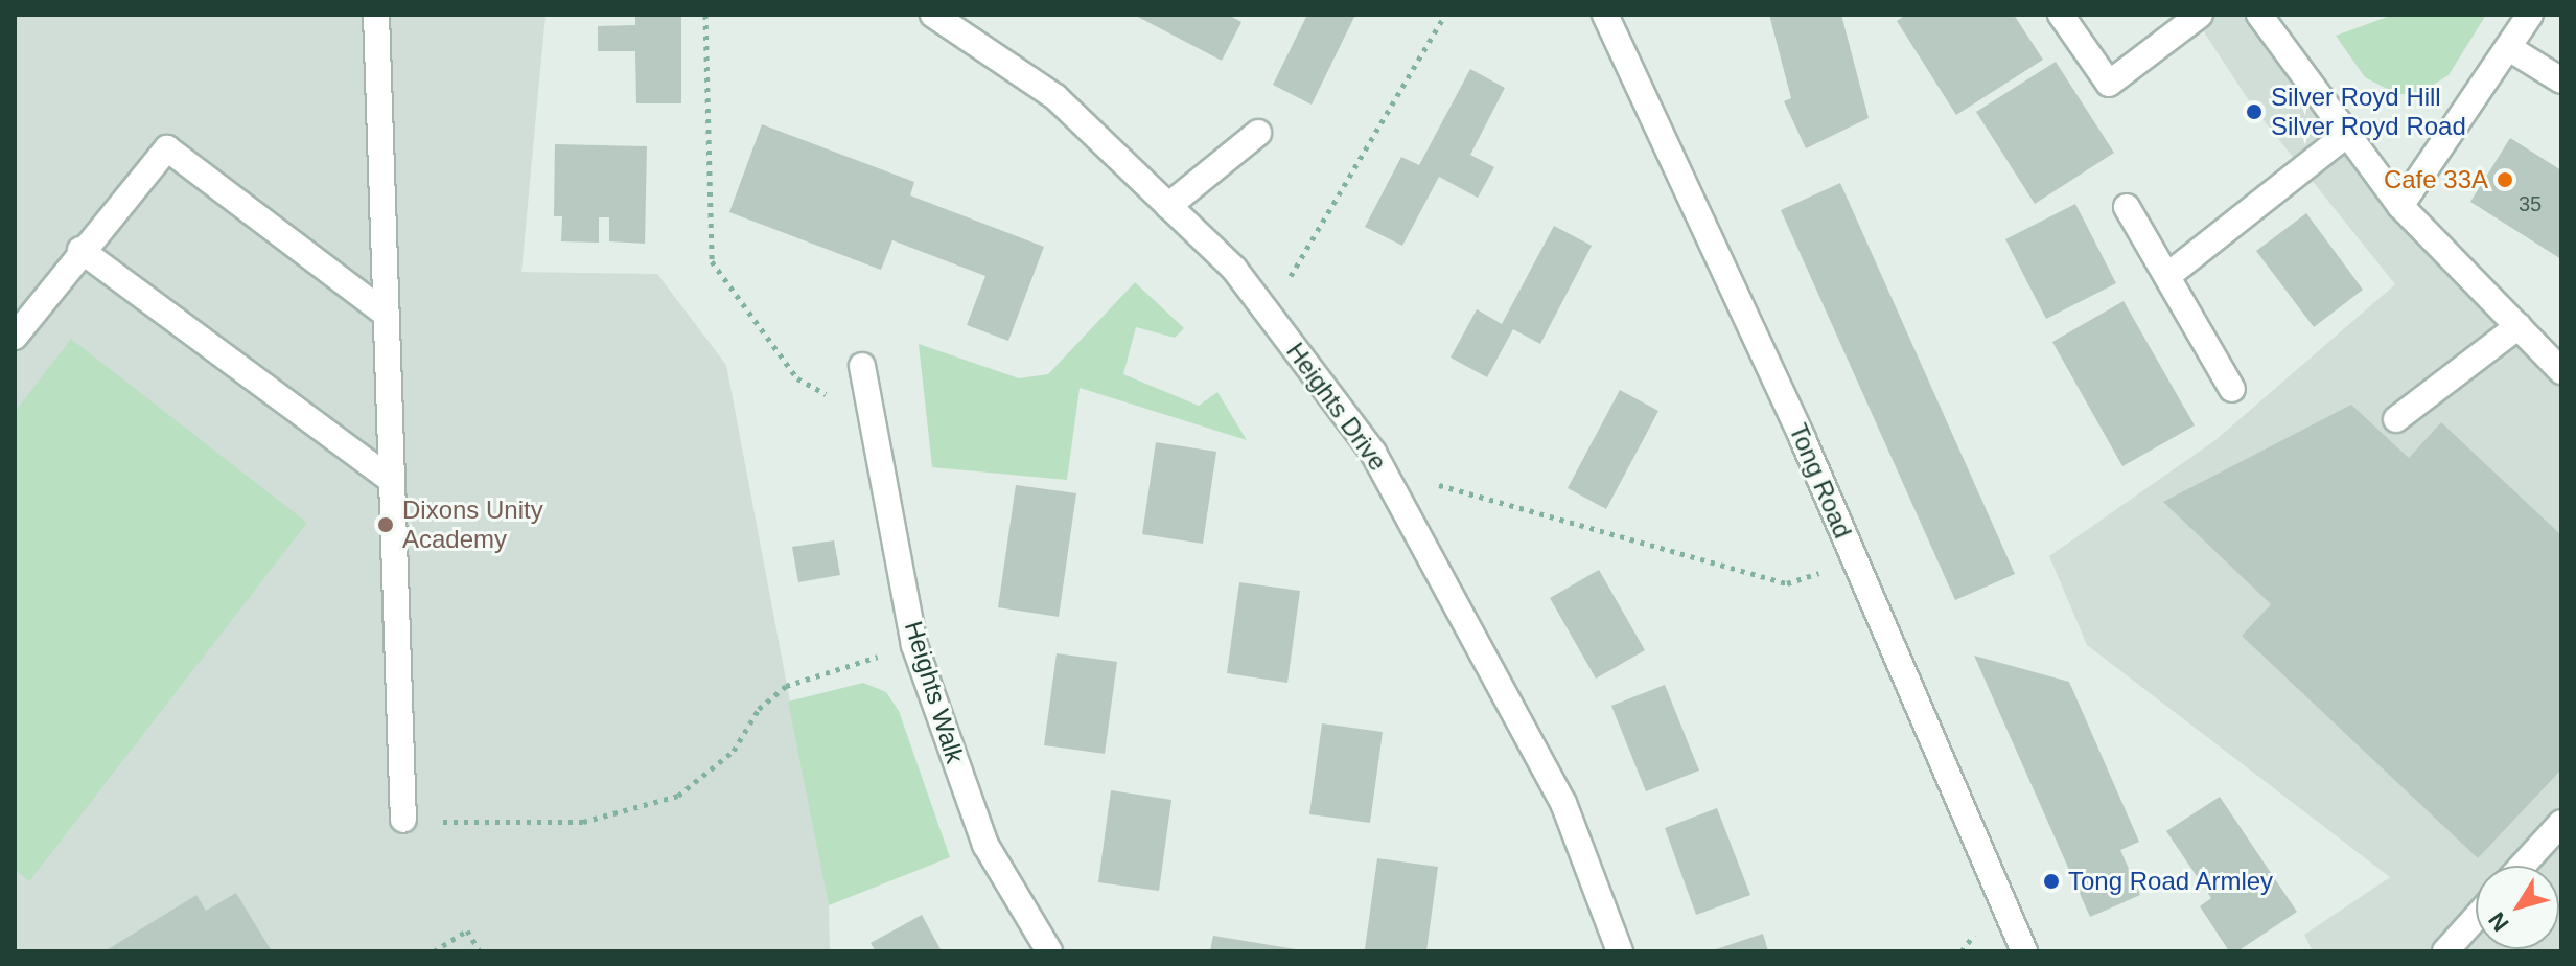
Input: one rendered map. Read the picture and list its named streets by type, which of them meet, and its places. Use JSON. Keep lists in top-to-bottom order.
{
  "streets": {
    "street": ["Heights Drive", "Tong Road", "Heights Walk"]
  },
  "places": [
    "Silver Royd Hill Silver Royd Road",
    "Cafe 33A",
    "Dixons Unity Academy",
    "Tong Road Armley"
  ],
  "house_numbers": ["35"],
  "north": "bottom left"
}
